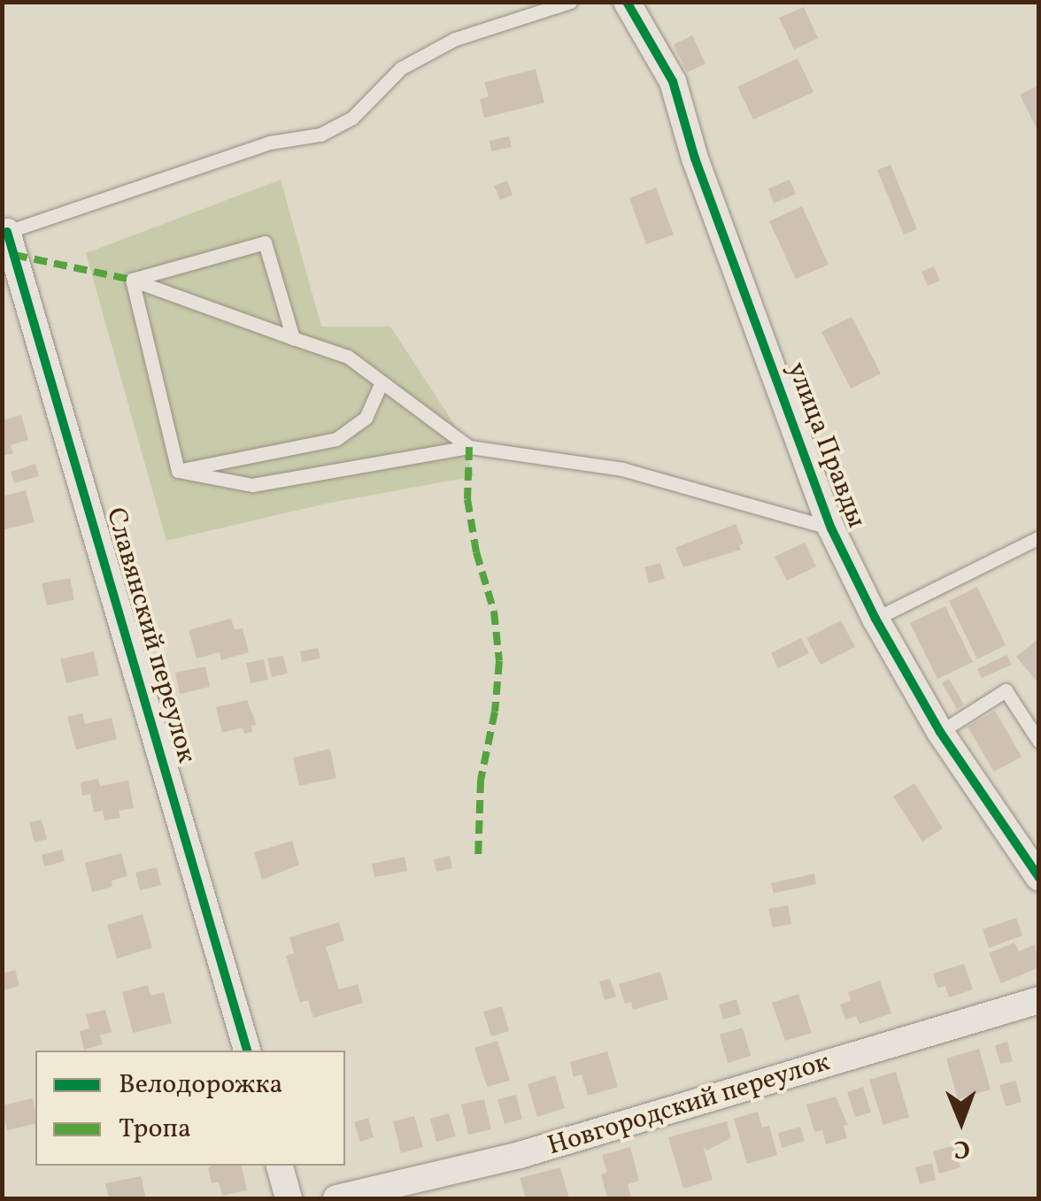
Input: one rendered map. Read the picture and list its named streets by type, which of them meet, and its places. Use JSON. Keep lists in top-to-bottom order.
{
  "streets": {
    "street": ["улица Правды", "Славянский переулок", "Новгородский переулок"]
  },
  "legend": ["Велодорожка", "Тропа"],
  "north": "bottom"
}
